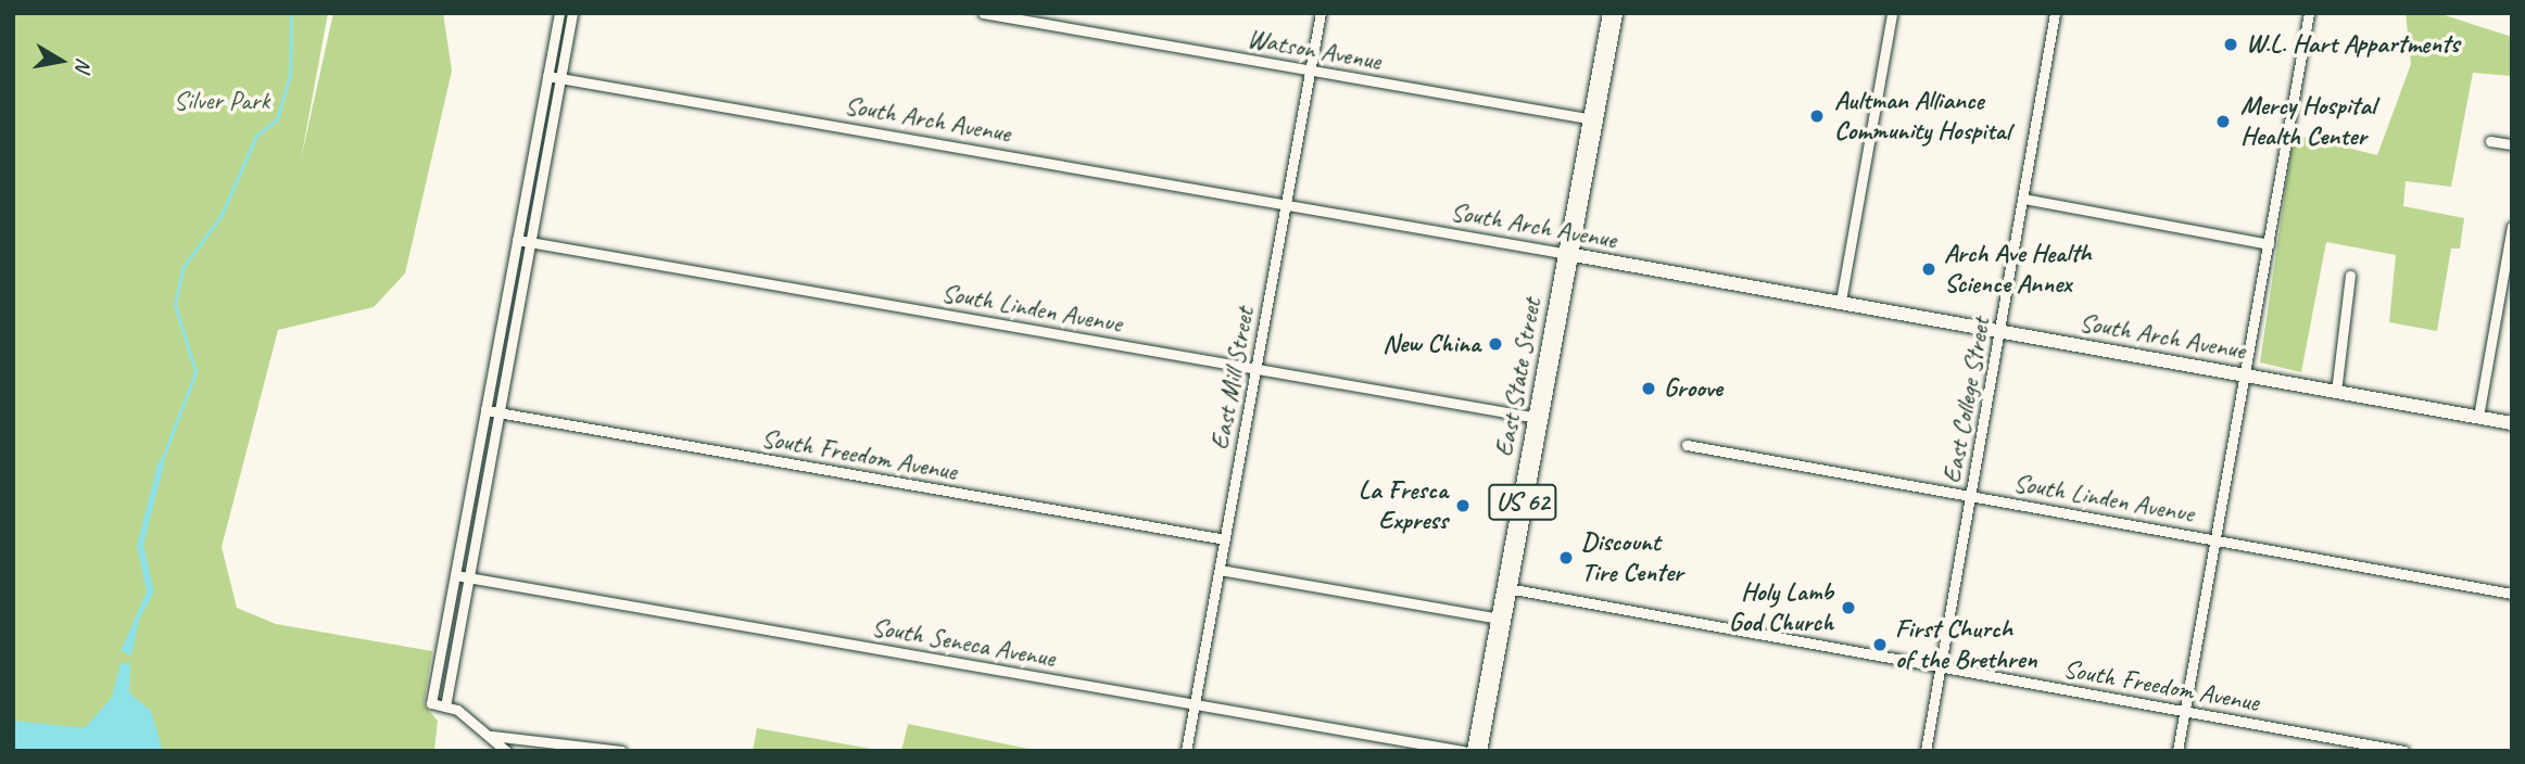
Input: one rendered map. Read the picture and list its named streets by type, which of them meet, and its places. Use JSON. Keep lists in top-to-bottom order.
{
  "streets": {
    "highway": ["East State Street", "US 62"],
    "street": [
      "Watson Avenue",
      "South Arch Avenue",
      "South Linden Avenue",
      "East Mill Street",
      "East College Street",
      "South Freedom Avenue",
      "South Seneca Avenue"
    ]
  },
  "crossings": [
    ["Watson Avenue", "East State Street"],
    ["Watson Avenue", "East Mill Street"],
    ["South Arch Avenue", "East State Street"],
    ["South Arch Avenue", "East Mill Street"],
    ["South Arch Avenue", "East College Street"],
    ["South Linden Avenue", "East State Street"],
    ["South Linden Avenue", "East Mill Street"],
    ["South Linden Avenue", "East College Street"],
    ["East State Street", "South Freedom Avenue"],
    ["East Mill Street", "South Freedom Avenue"],
    ["East Mill Street", "South Seneca Avenue"],
    ["East College Street", "South Freedom Avenue"]
  ],
  "parks": ["Silver Park"],
  "places": [
    "W.L. Hart Appartments",
    "Aultman Alliance Community Hospital",
    "Mercy Hospital Health Center",
    "Arch Ave Health Science Annex",
    "New China",
    "Groove",
    "La Fresca Express",
    "Discount Tire Center",
    "Holy Lamb God Church",
    "First Church of the Brethren"
  ],
  "north": "right"
}
